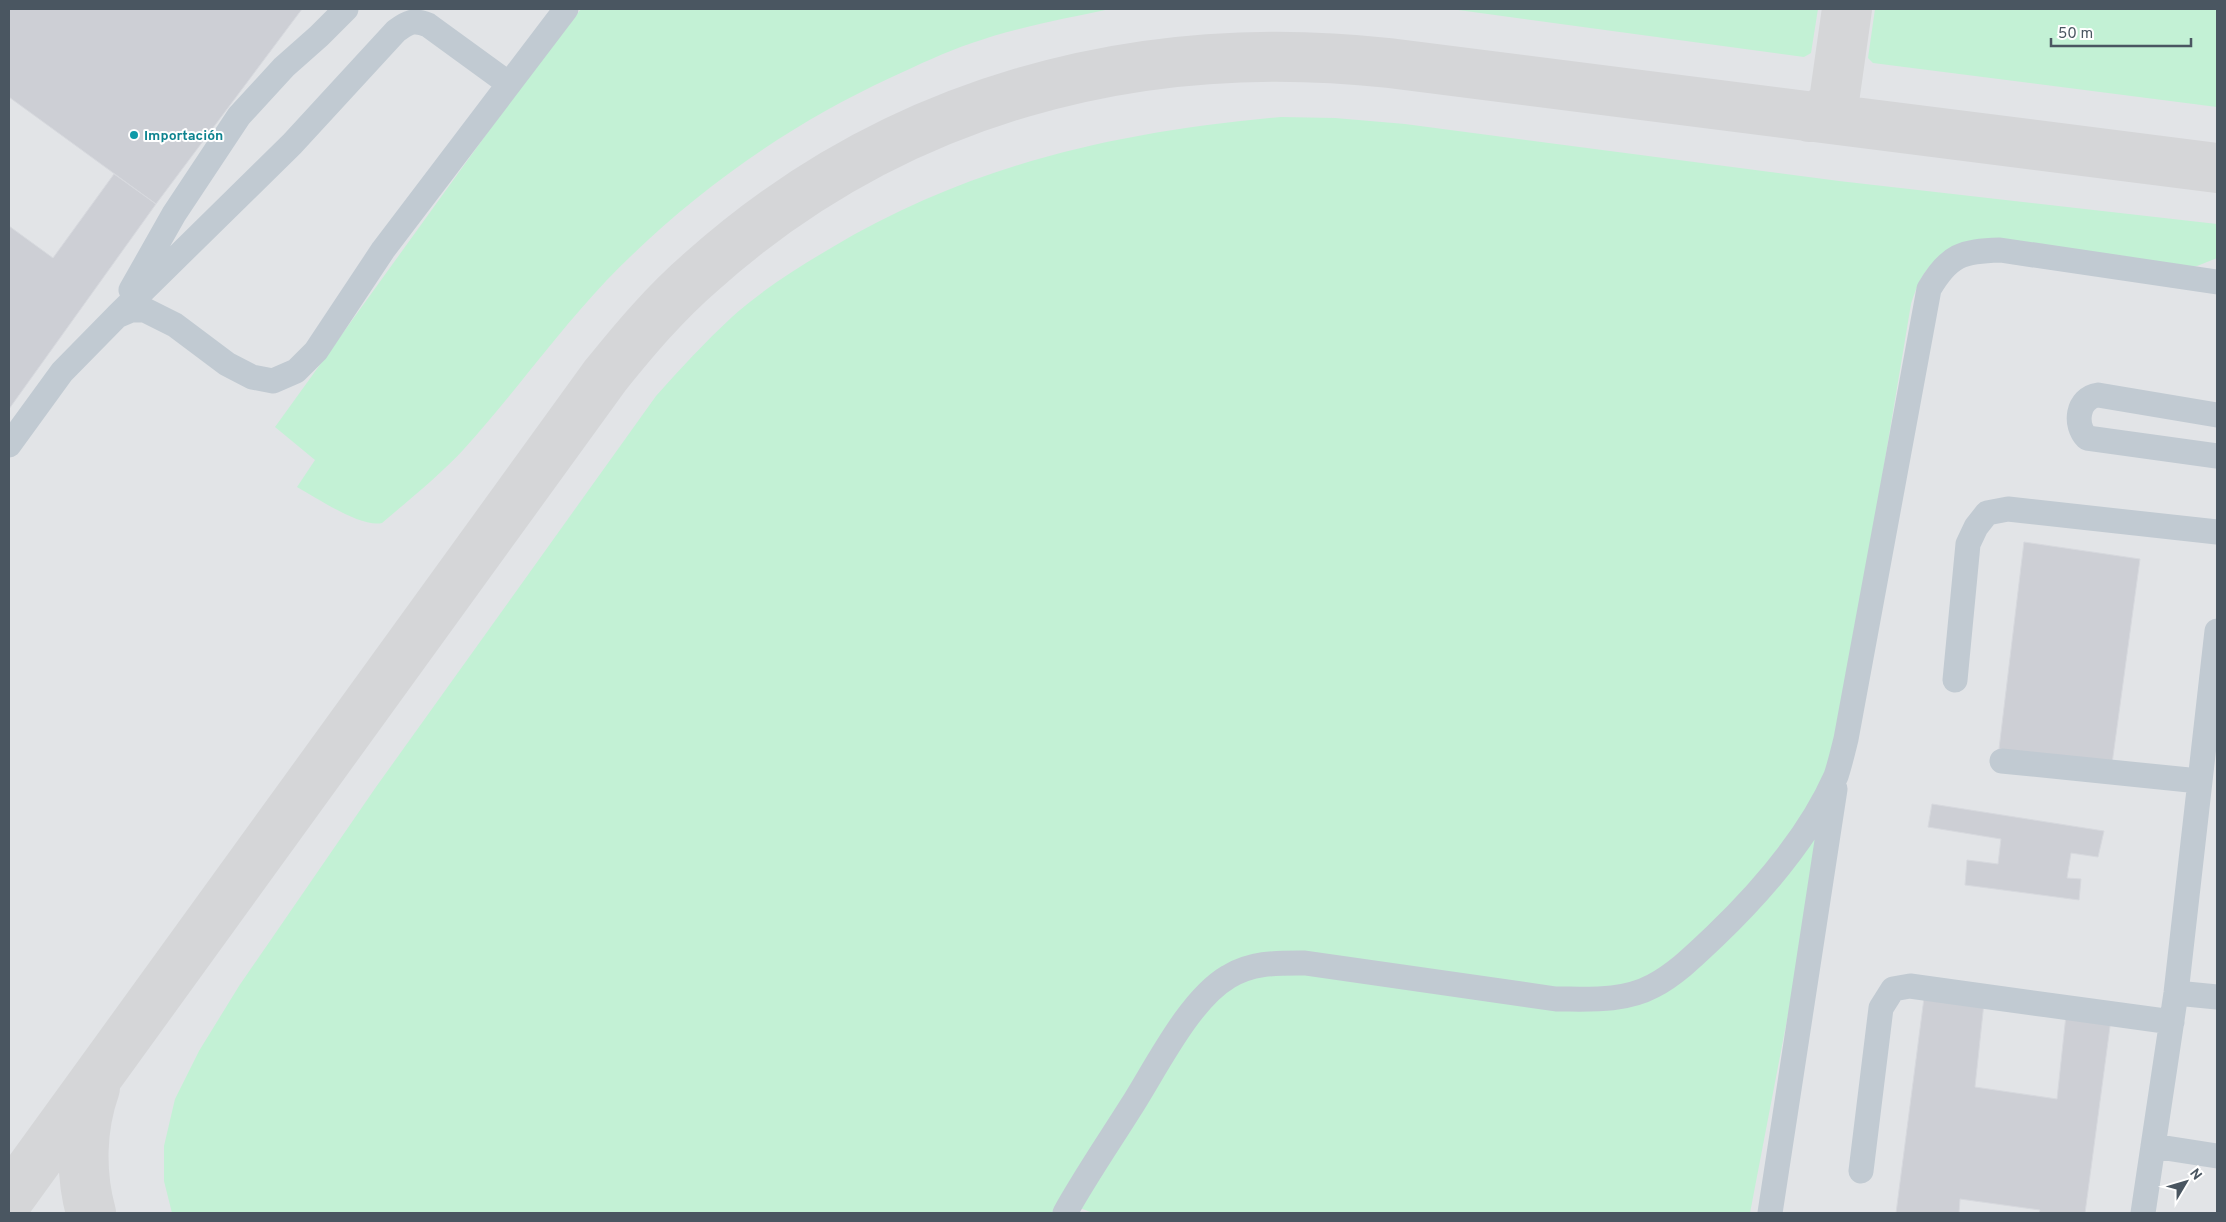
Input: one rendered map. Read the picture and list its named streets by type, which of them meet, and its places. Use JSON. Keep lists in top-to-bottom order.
{
  "places": ["Importación"],
  "scale_bar": "50 m",
  "north": "top right"
}
